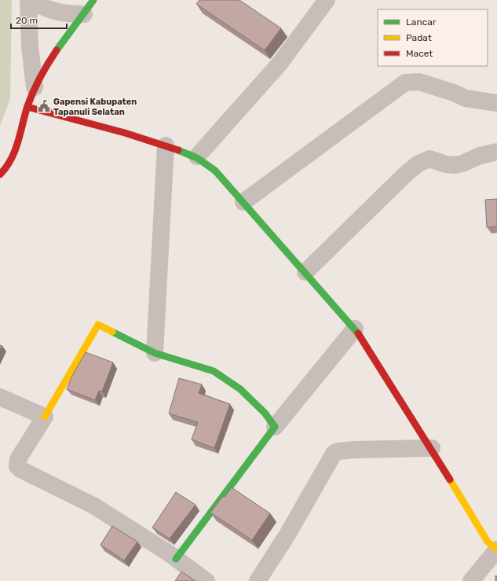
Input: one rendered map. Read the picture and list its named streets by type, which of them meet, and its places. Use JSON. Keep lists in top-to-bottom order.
{
  "places": {
    "public building": ["Gapensi Kabupaten Tapanuli Selatan"]
  },
  "legend": ["Lancar", "Padat", "Macet"],
  "scale_bar": "20 m"
}
